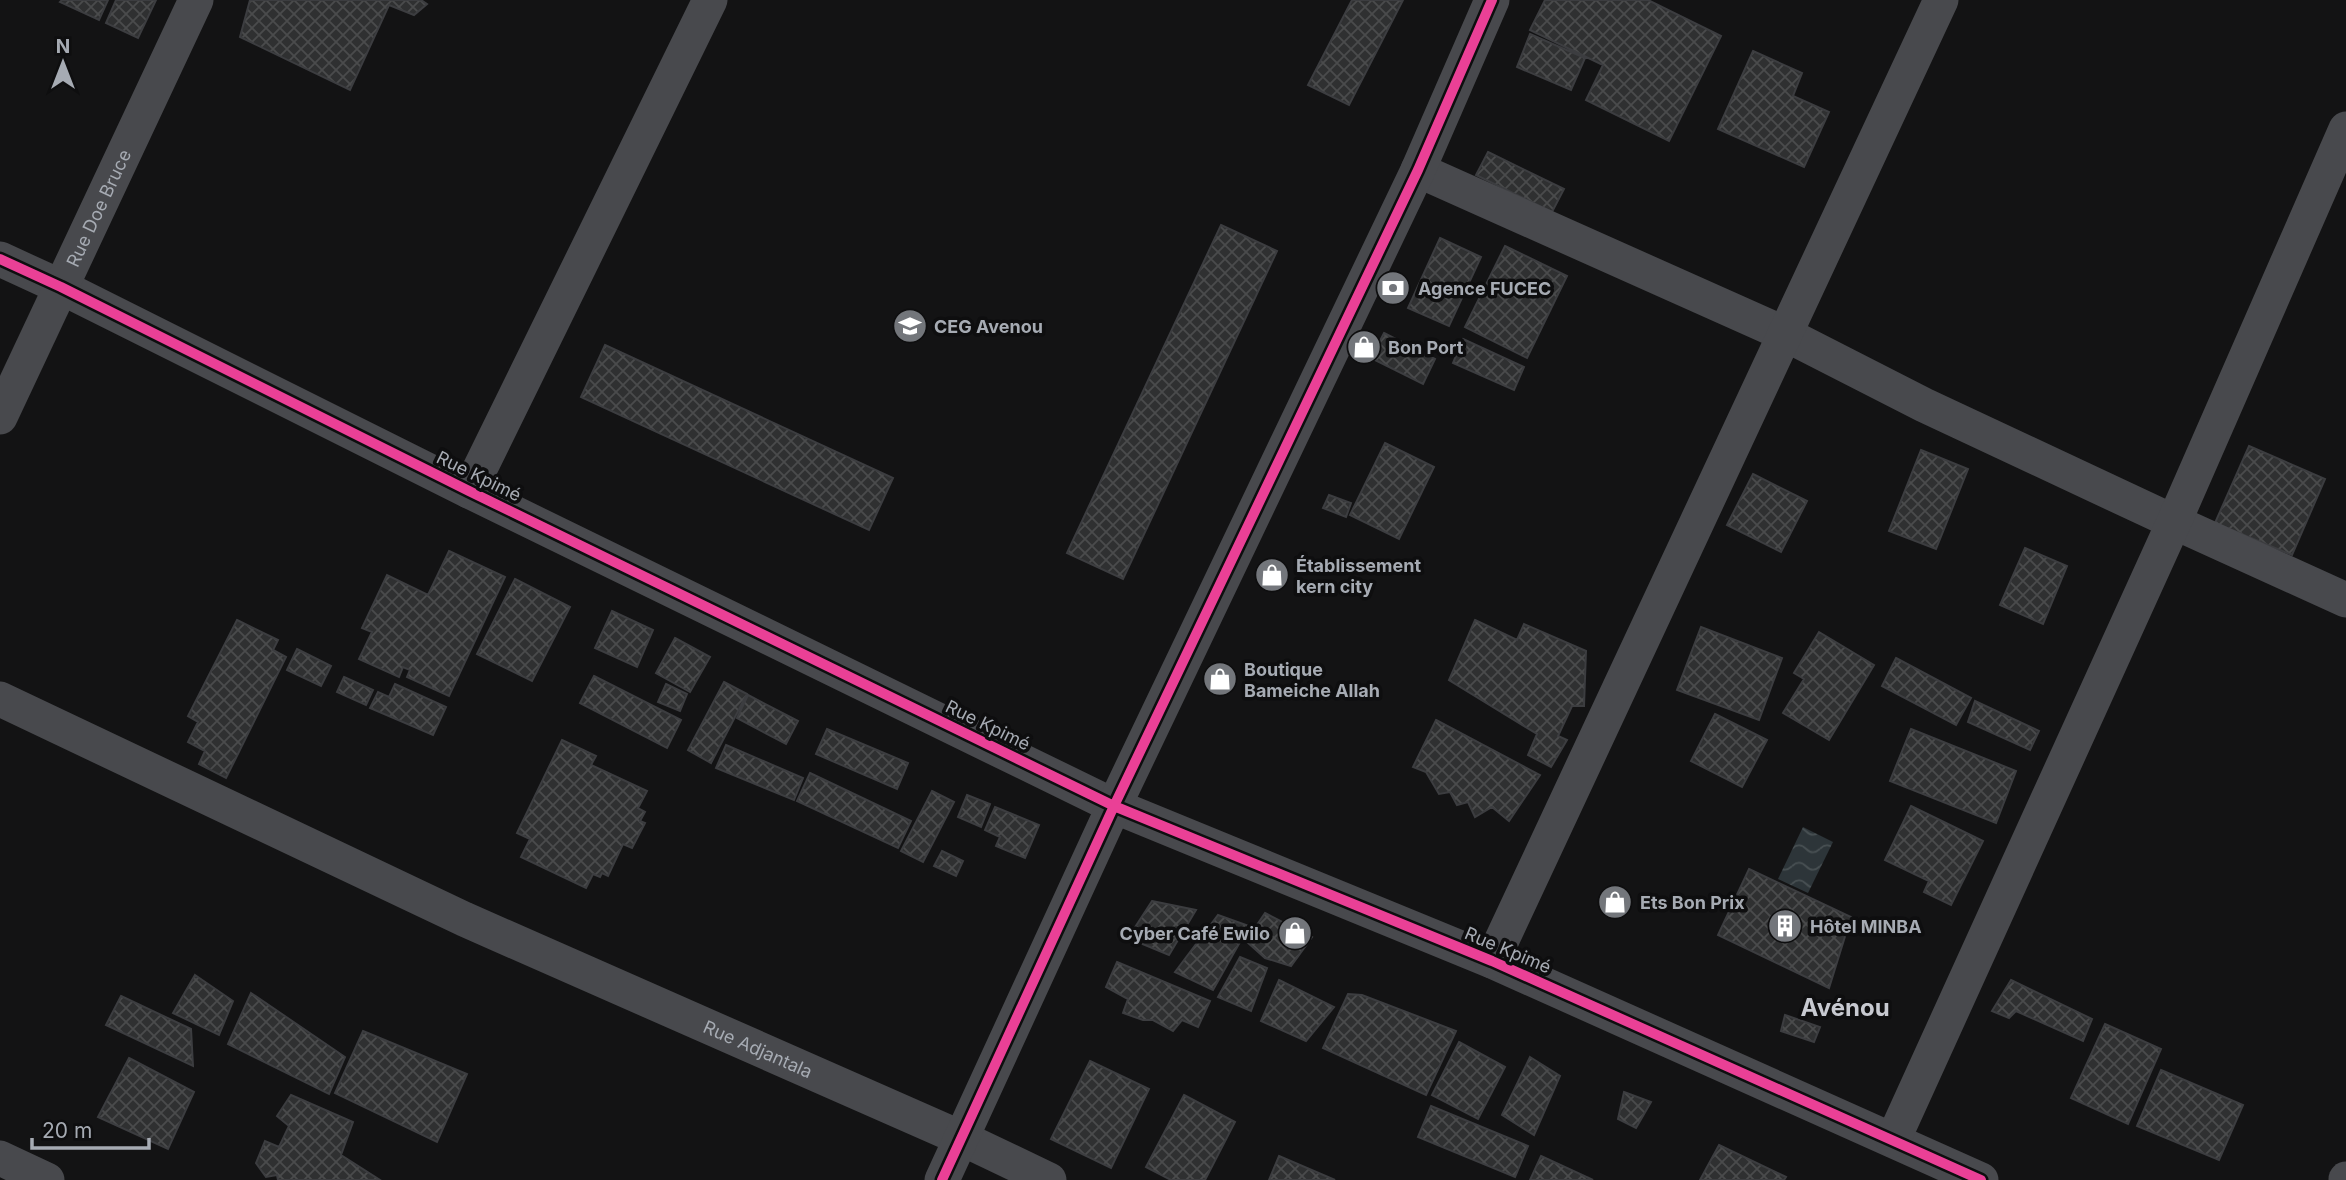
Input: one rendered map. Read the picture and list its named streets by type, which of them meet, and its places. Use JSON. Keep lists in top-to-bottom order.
{
  "streets": {
    "street": ["Rue Doe Bruce", "Rue Kpimé", "Rue Adjantala"]
  },
  "crossings": [
    ["Rue Doe Bruce", "Rue Kpimé"]
  ],
  "districts": ["Avénou"],
  "places": {
    "bank": ["Agence FUCEC"],
    "school or university": ["CEG Avenou"],
    "shop": [
      "Bon Port",
      "Établissement kern city",
      "Boutique Bameiche Allah",
      "Ets Bon Prix",
      "Cyber Café Ewilo"
    ],
    "building": ["Hôtel MINBA"]
  },
  "scale_bar": "20 m",
  "north": "top"
}
